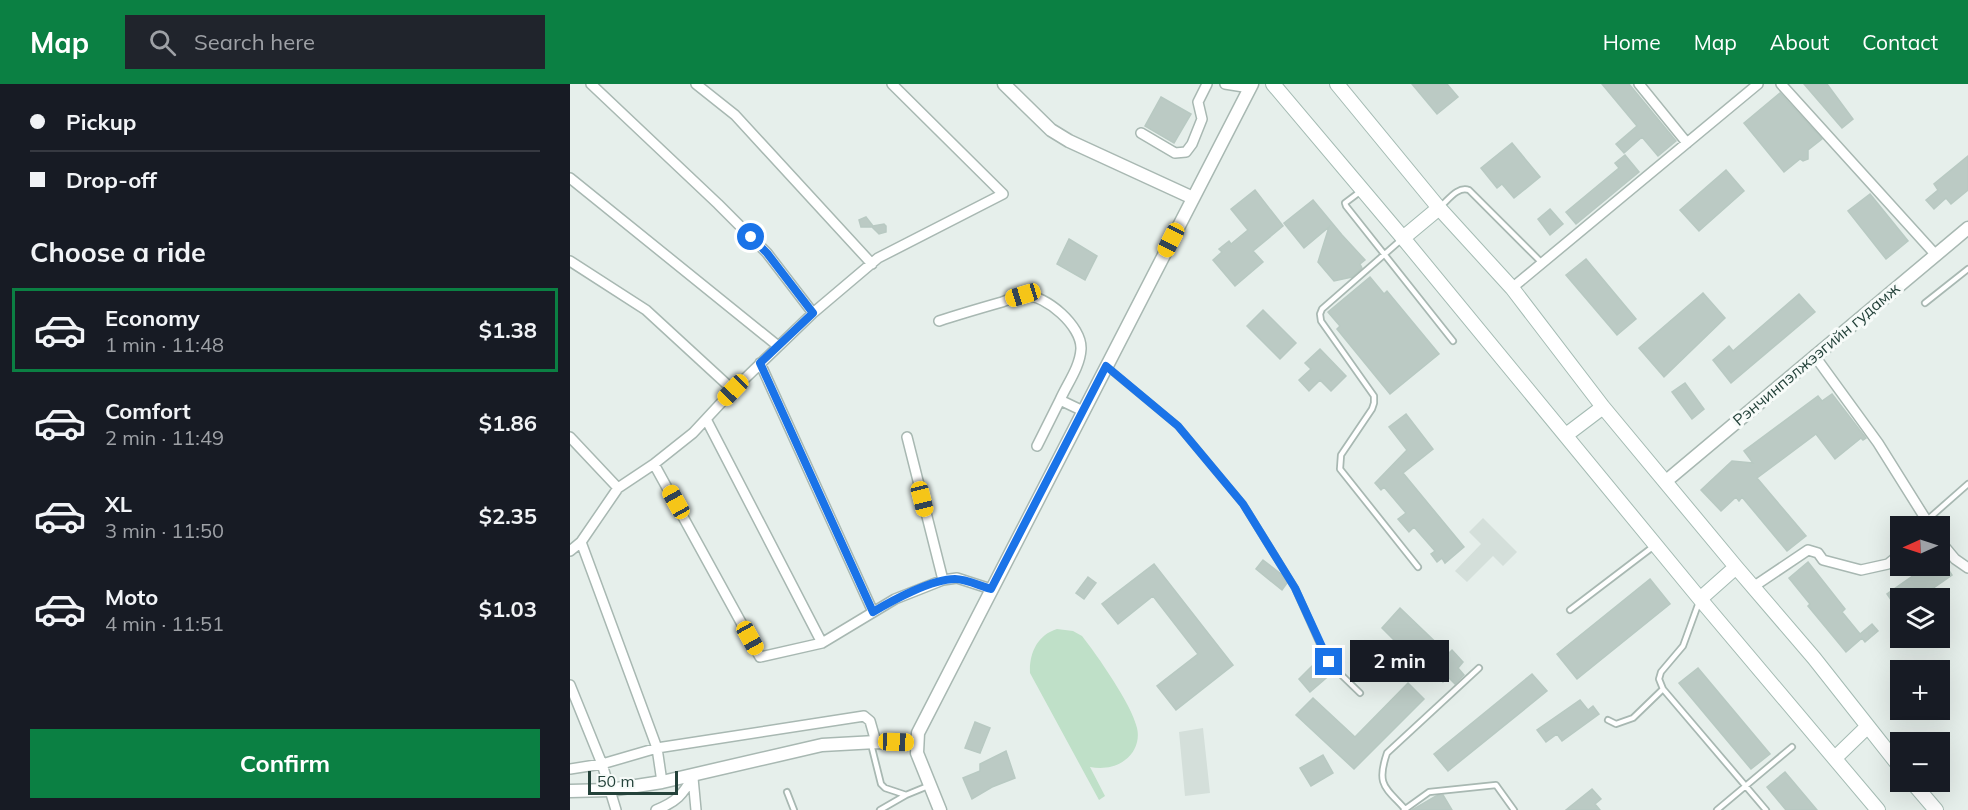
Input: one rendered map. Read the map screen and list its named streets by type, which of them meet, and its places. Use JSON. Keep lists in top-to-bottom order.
{
  "streets": {
    "street": ["Рэнчинпэлжээгийн гудамж"]
  },
  "scale_bar": "50 m",
  "north": "left",
  "page": {
    "header": "Map",
    "search": "Search here",
    "nav": [
      "Home",
      "Map",
      "About",
      "Contact"
    ],
    "banner": ["Pickup", "Drop-off"],
    "heading": "Choose a ride",
    "list": [
      {
        "name": "Economy",
        "note": "1 min · 11:48",
        "value": "$1.38"
      },
      {
        "name": "Comfort",
        "note": "2 min · 11:49",
        "value": "$1.86"
      },
      {
        "name": "XL",
        "note": "3 min · 11:50",
        "value": "$2.35"
      },
      {
        "name": "Moto",
        "note": "4 min · 11:51",
        "value": "$1.03"
      }
    ],
    "map_buttons": ["+", "−"],
    "bubble": "2 min",
    "buttons": "Confirm",
    "scale": "50 m"
  }
}
